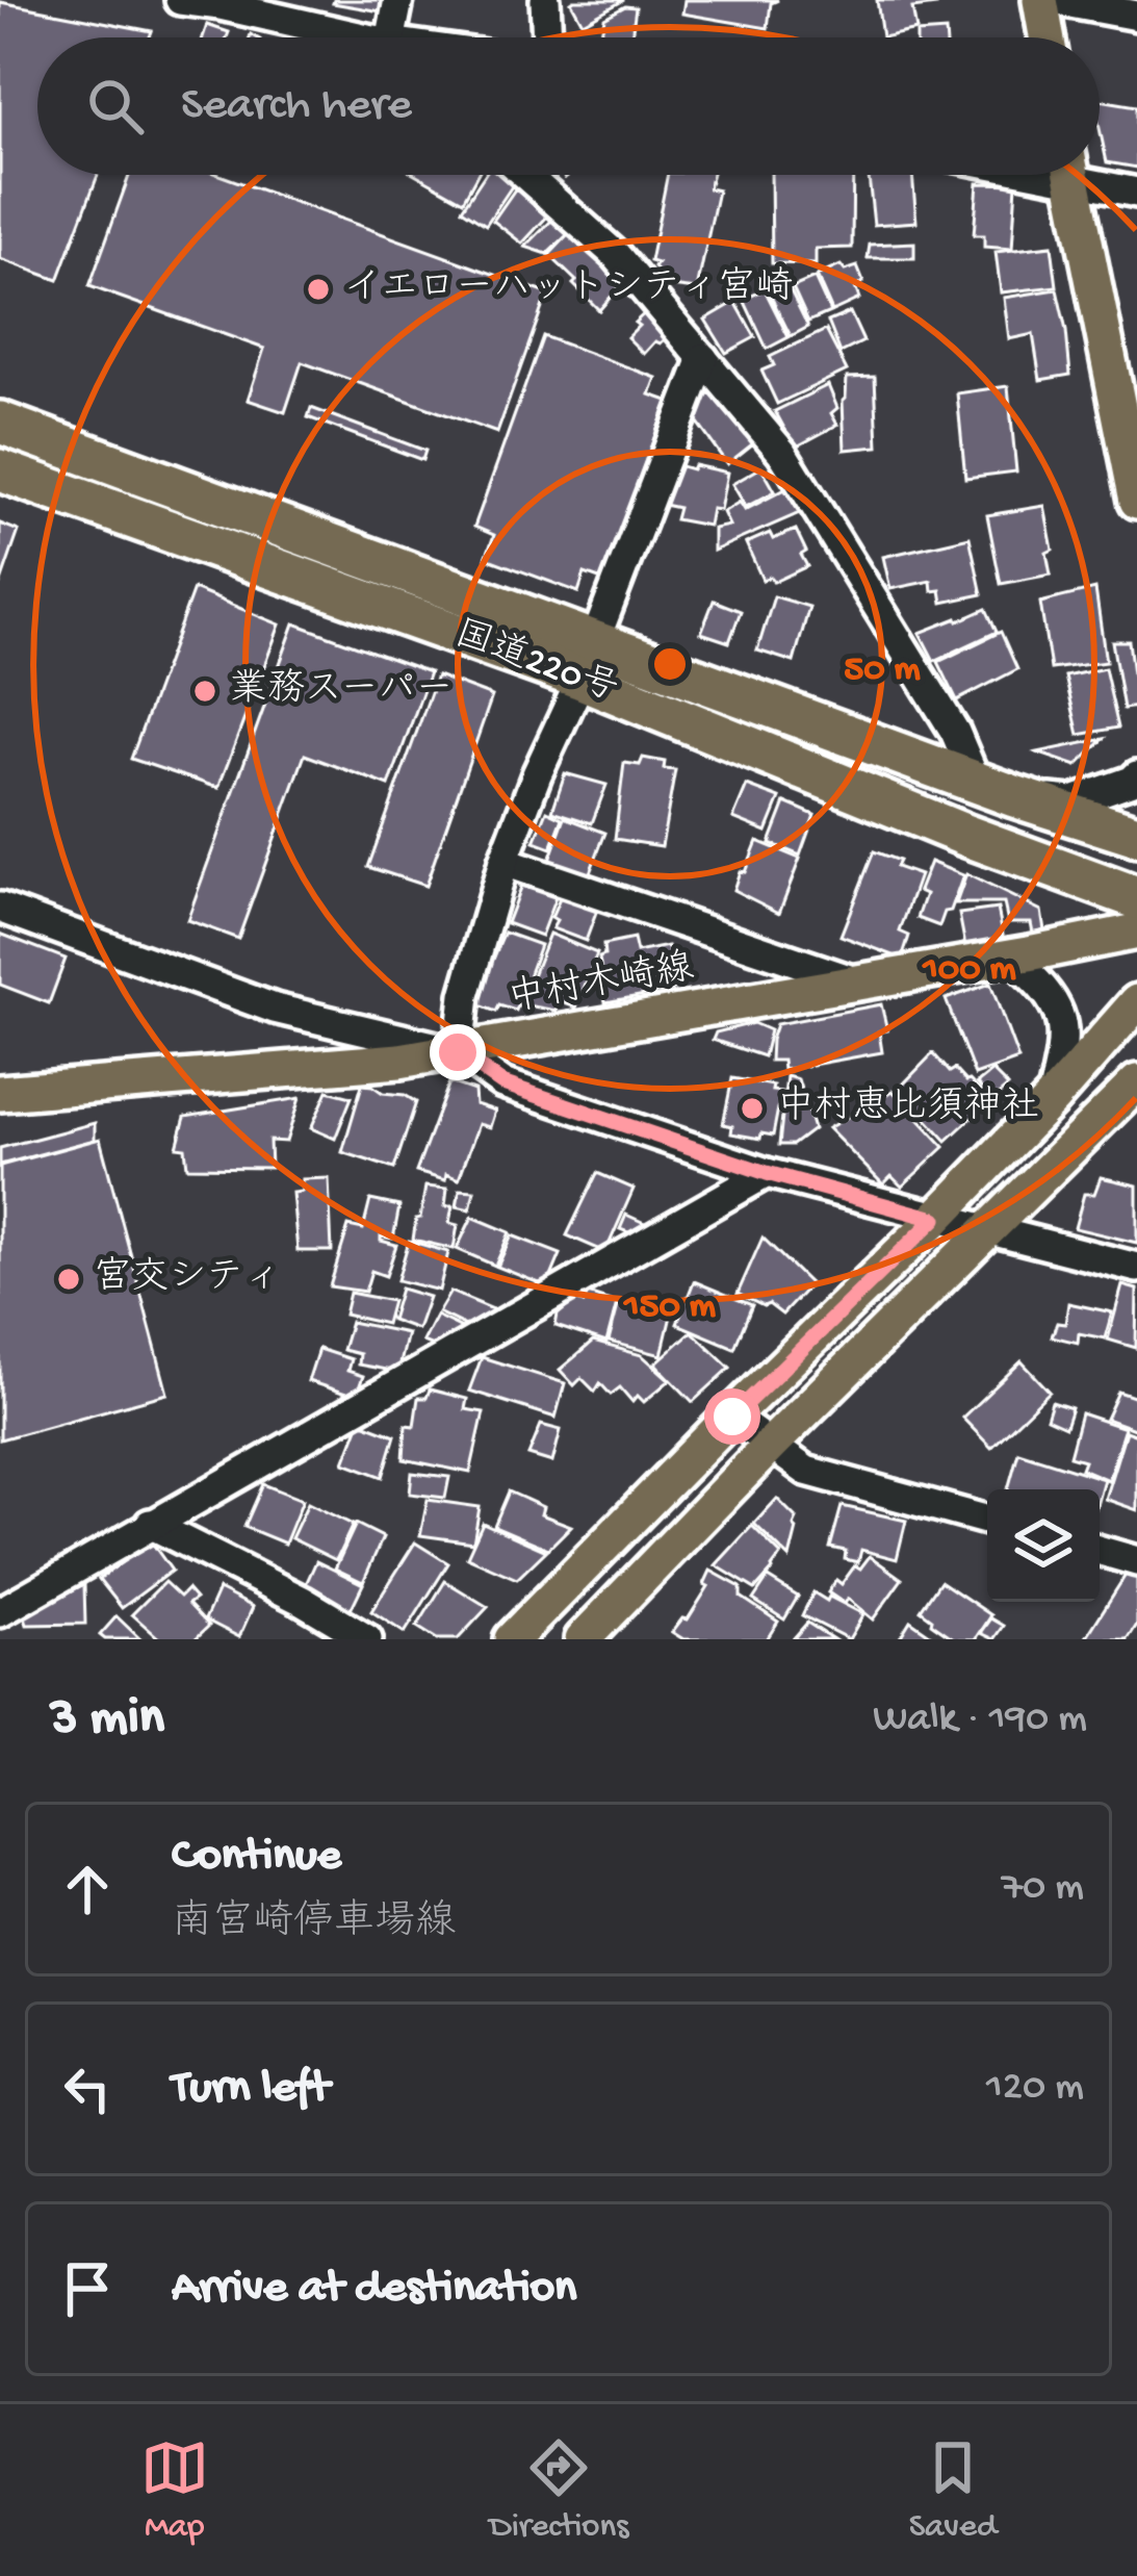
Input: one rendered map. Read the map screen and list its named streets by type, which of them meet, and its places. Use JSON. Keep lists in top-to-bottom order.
{
  "streets": {
    "highway": ["国道220号"],
    "main road": ["中村木崎線"]
  },
  "places": [
    "イエローハットシティ宮崎",
    "業務スーパー",
    "中村恵比須神社",
    "宮交シティ"
  ],
  "page": {
    "search": "Search here",
    "heading": ["3 min", "Walk · 190 m"],
    "list": [
      ["Continue", "南宮崎停車場線", "70 m"],
      ["Turn left", "120 m"],
      "Arrive at destination"
    ],
    "nav": ["Map", "Directions", "Saved"]
  },
  "rings": ["50 m", "100 m", "150 m"]
}
